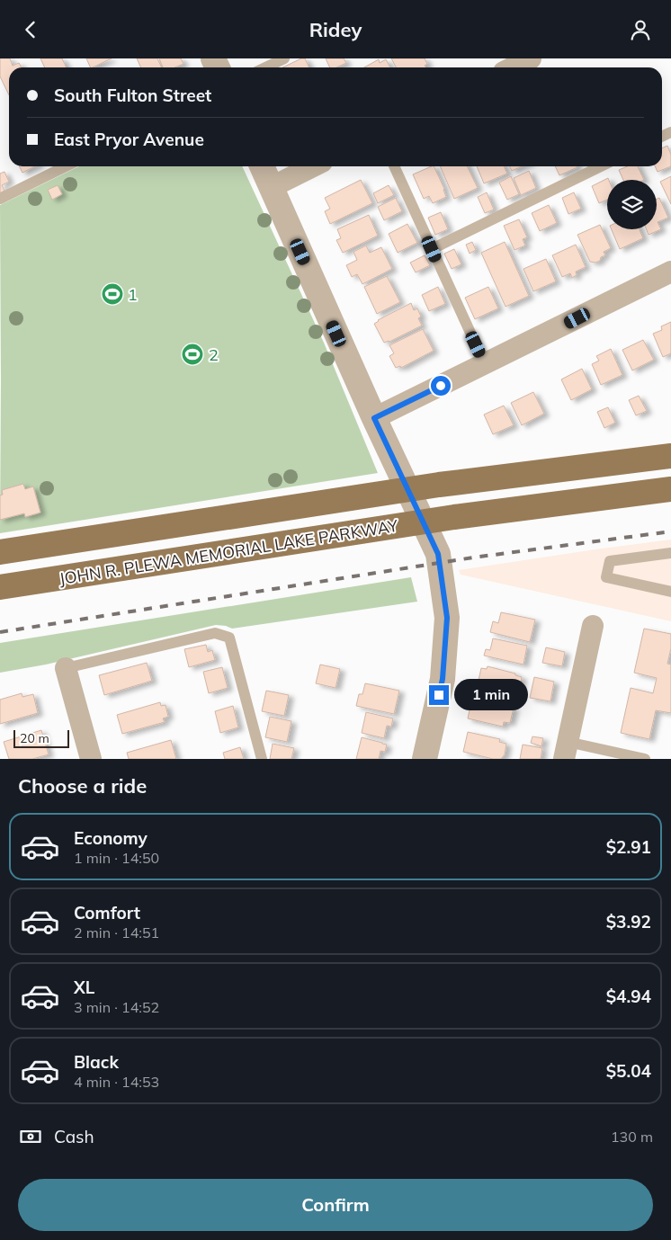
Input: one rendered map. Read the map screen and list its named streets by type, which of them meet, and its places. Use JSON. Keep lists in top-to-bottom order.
{
  "streets": {
    "main road": ["JOHN R. PLEWA MEMORIAL LAKE PARKWAY"]
  },
  "places": {
    "sports": ["1", "2"]
  },
  "scale_bar": "20 m",
  "page": {
    "header": "Ridey",
    "banner": ["South Fulton Street", "East Pryor Avenue"],
    "bubble": "1 min",
    "scale": "20 m",
    "heading": "Choose a ride",
    "list": [
      {
        "name": "Economy",
        "note": "1 min · 14:50",
        "value": "$2.91"
      },
      {
        "name": "Comfort",
        "note": "2 min · 14:51",
        "value": "$3.92"
      },
      {
        "name": "XL",
        "note": "3 min · 14:52",
        "value": "$4.94"
      },
      {
        "name": "Black",
        "note": "4 min · 14:53",
        "value": "$5.04"
      }
    ],
    "pay": ["Cash", "130 m"],
    "buttons": "Confirm"
  }
}
